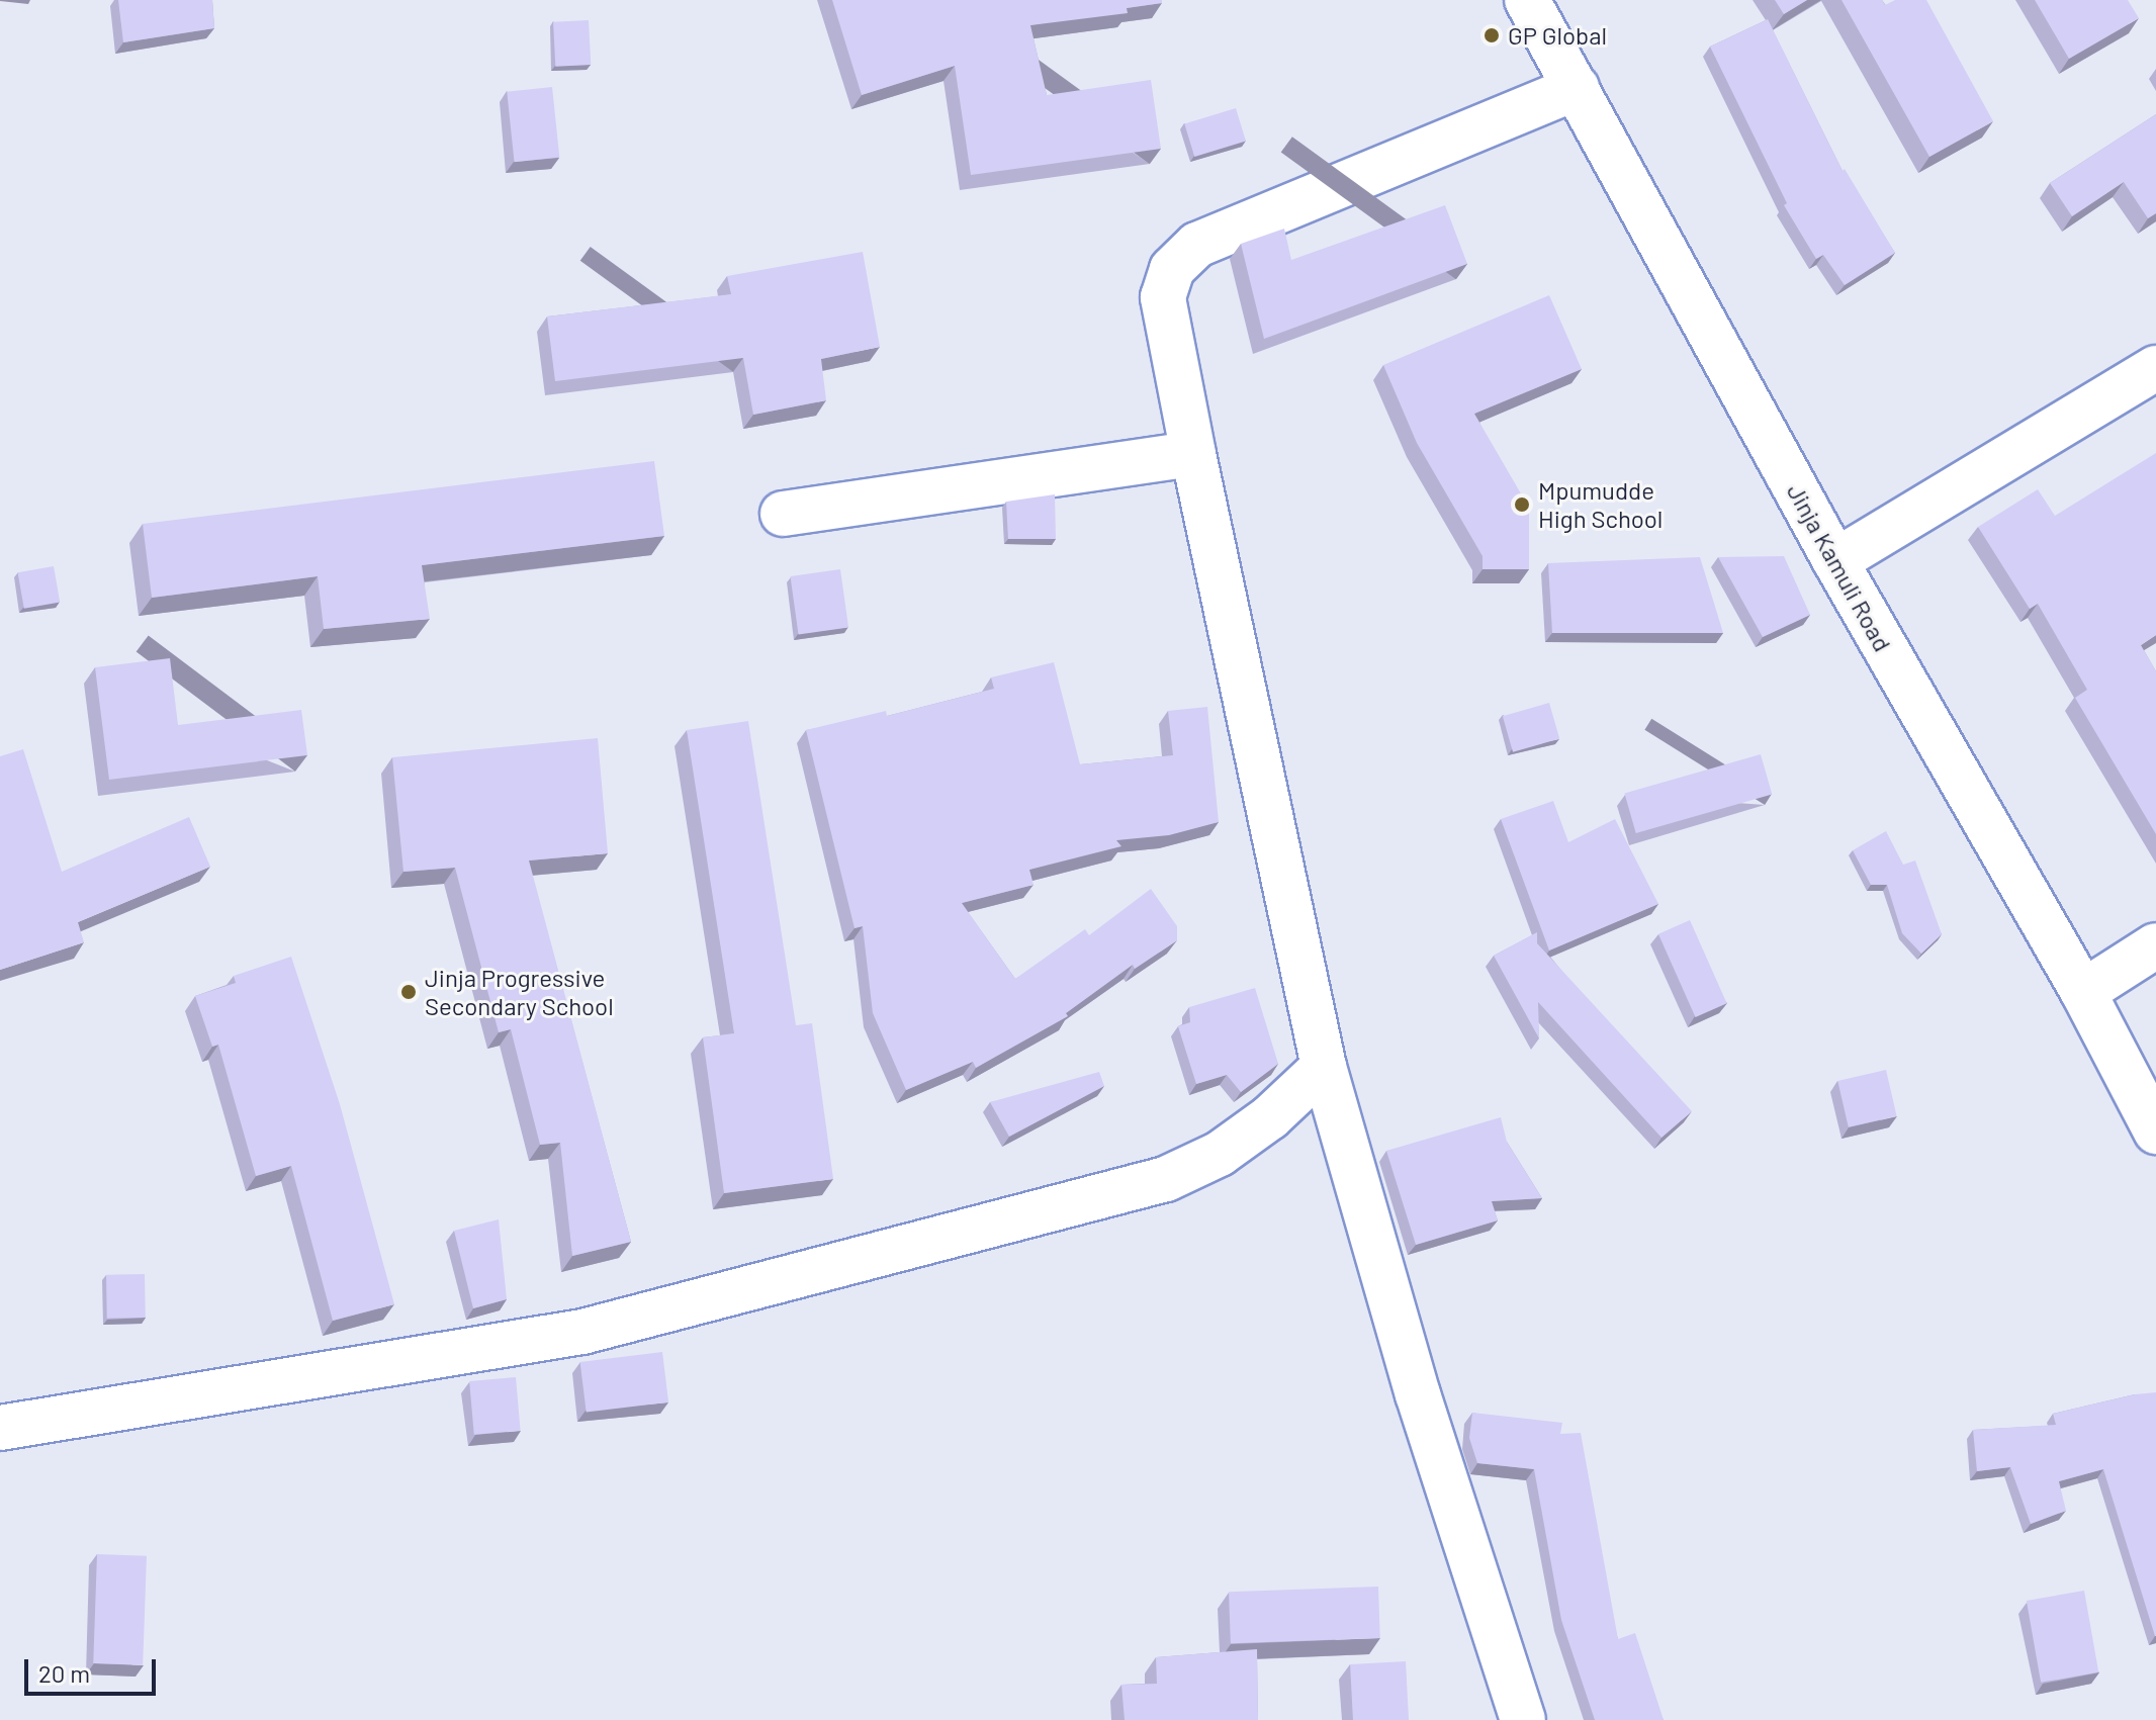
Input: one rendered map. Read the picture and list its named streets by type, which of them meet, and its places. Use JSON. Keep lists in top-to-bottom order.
{
  "streets": {
    "street": ["Jinja Kamuli Road"]
  },
  "places": ["GP Global", "Mpumudde High School", "Jinja Progressive Secondary School"],
  "scale_bar": "20 m"
}
